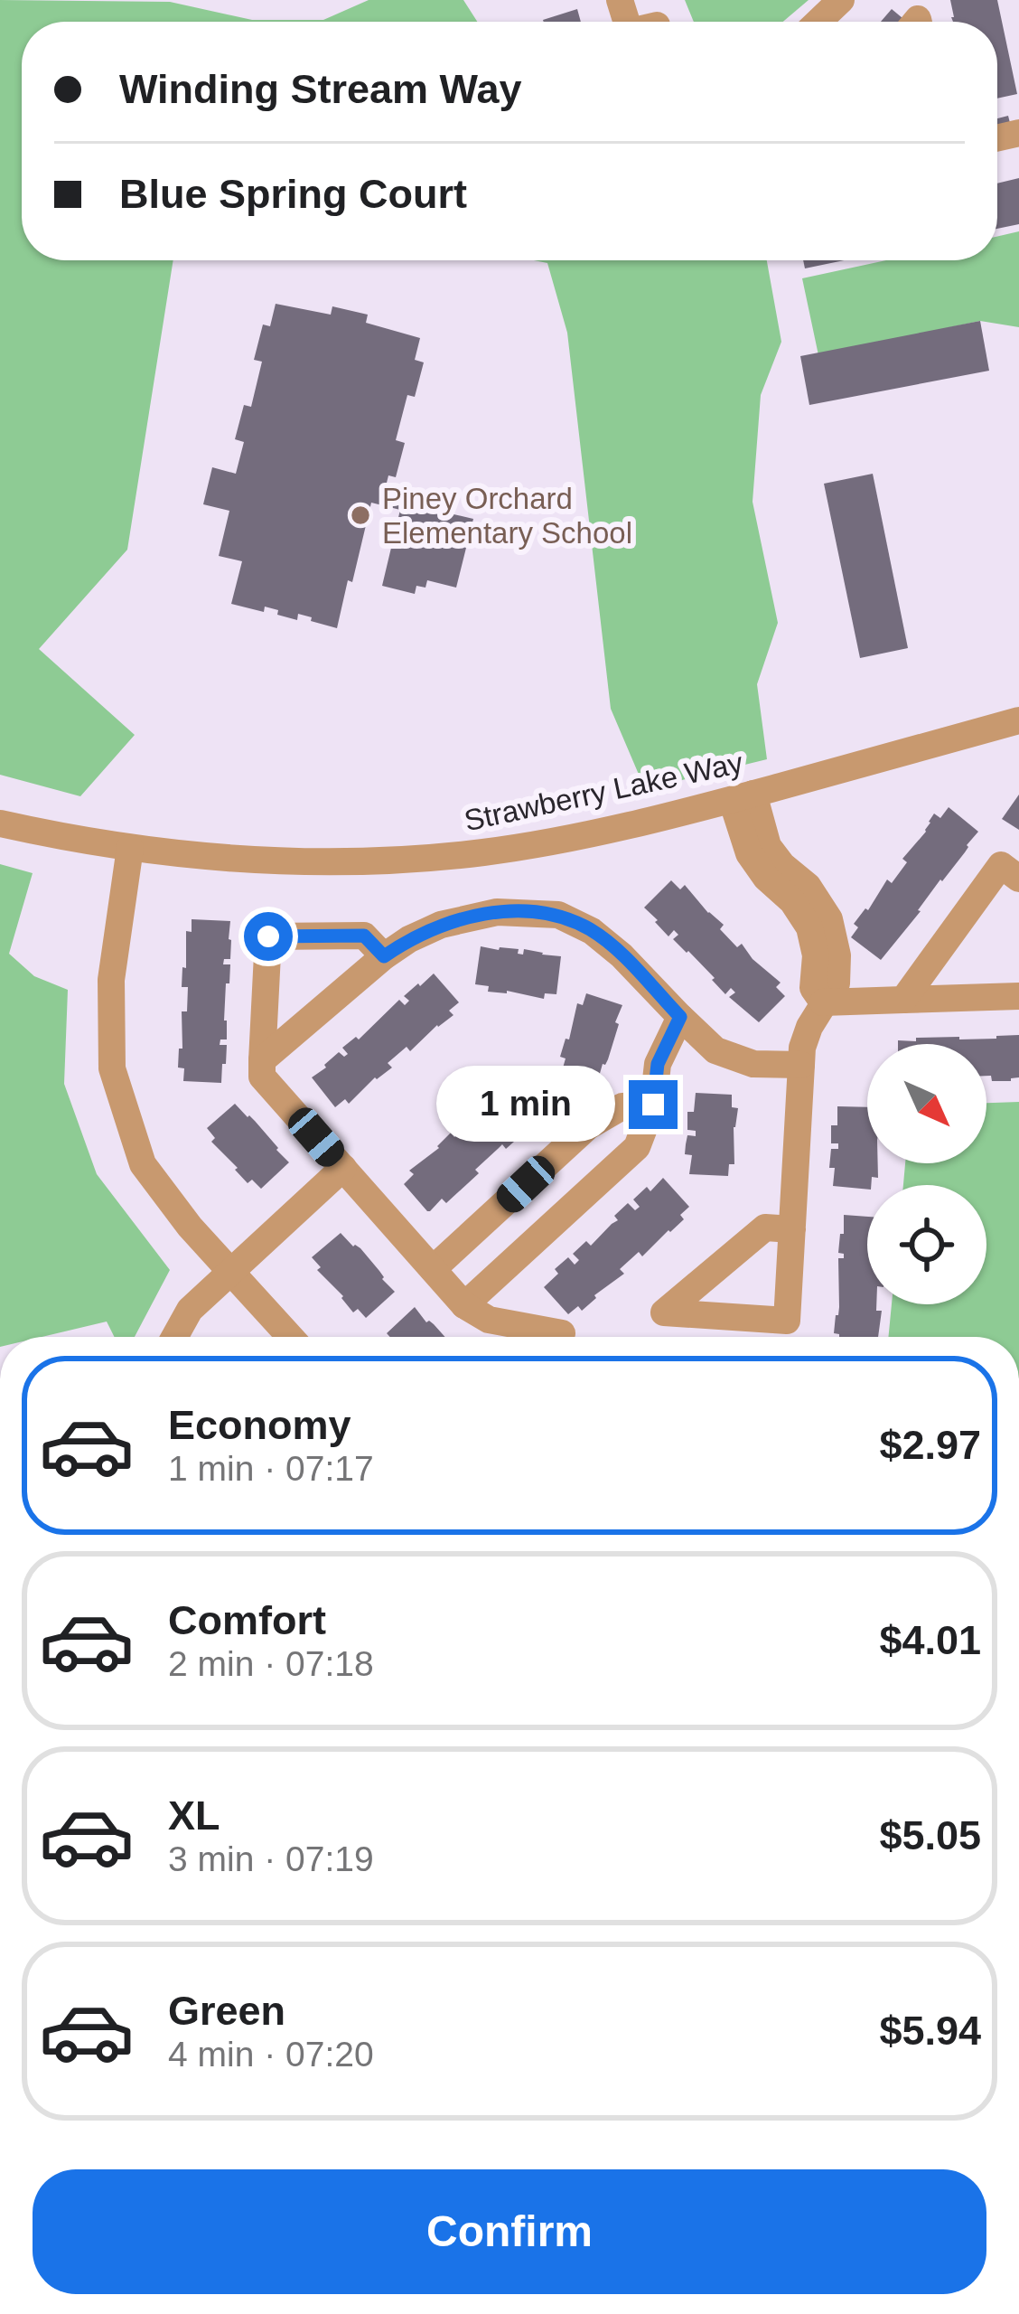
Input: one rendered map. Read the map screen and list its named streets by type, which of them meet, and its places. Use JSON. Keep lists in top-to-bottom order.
{
  "streets": {
    "street": ["Strawberry Lake Way"]
  },
  "places": ["Piney Orchard Elementary School"],
  "north": "bottom right",
  "page": {
    "banner": ["Winding Stream Way", "Blue Spring Court"],
    "bubble": "1 min",
    "list": [
      {
        "name": "Economy",
        "note": "1 min · 07:17",
        "value": "$2.97"
      },
      {
        "name": "Comfort",
        "note": "2 min · 07:18",
        "value": "$4.01"
      },
      {
        "name": "XL",
        "note": "3 min · 07:19",
        "value": "$5.05"
      },
      {
        "name": "Green",
        "note": "4 min · 07:20",
        "value": "$5.94"
      }
    ],
    "buttons": "Confirm"
  }
}
